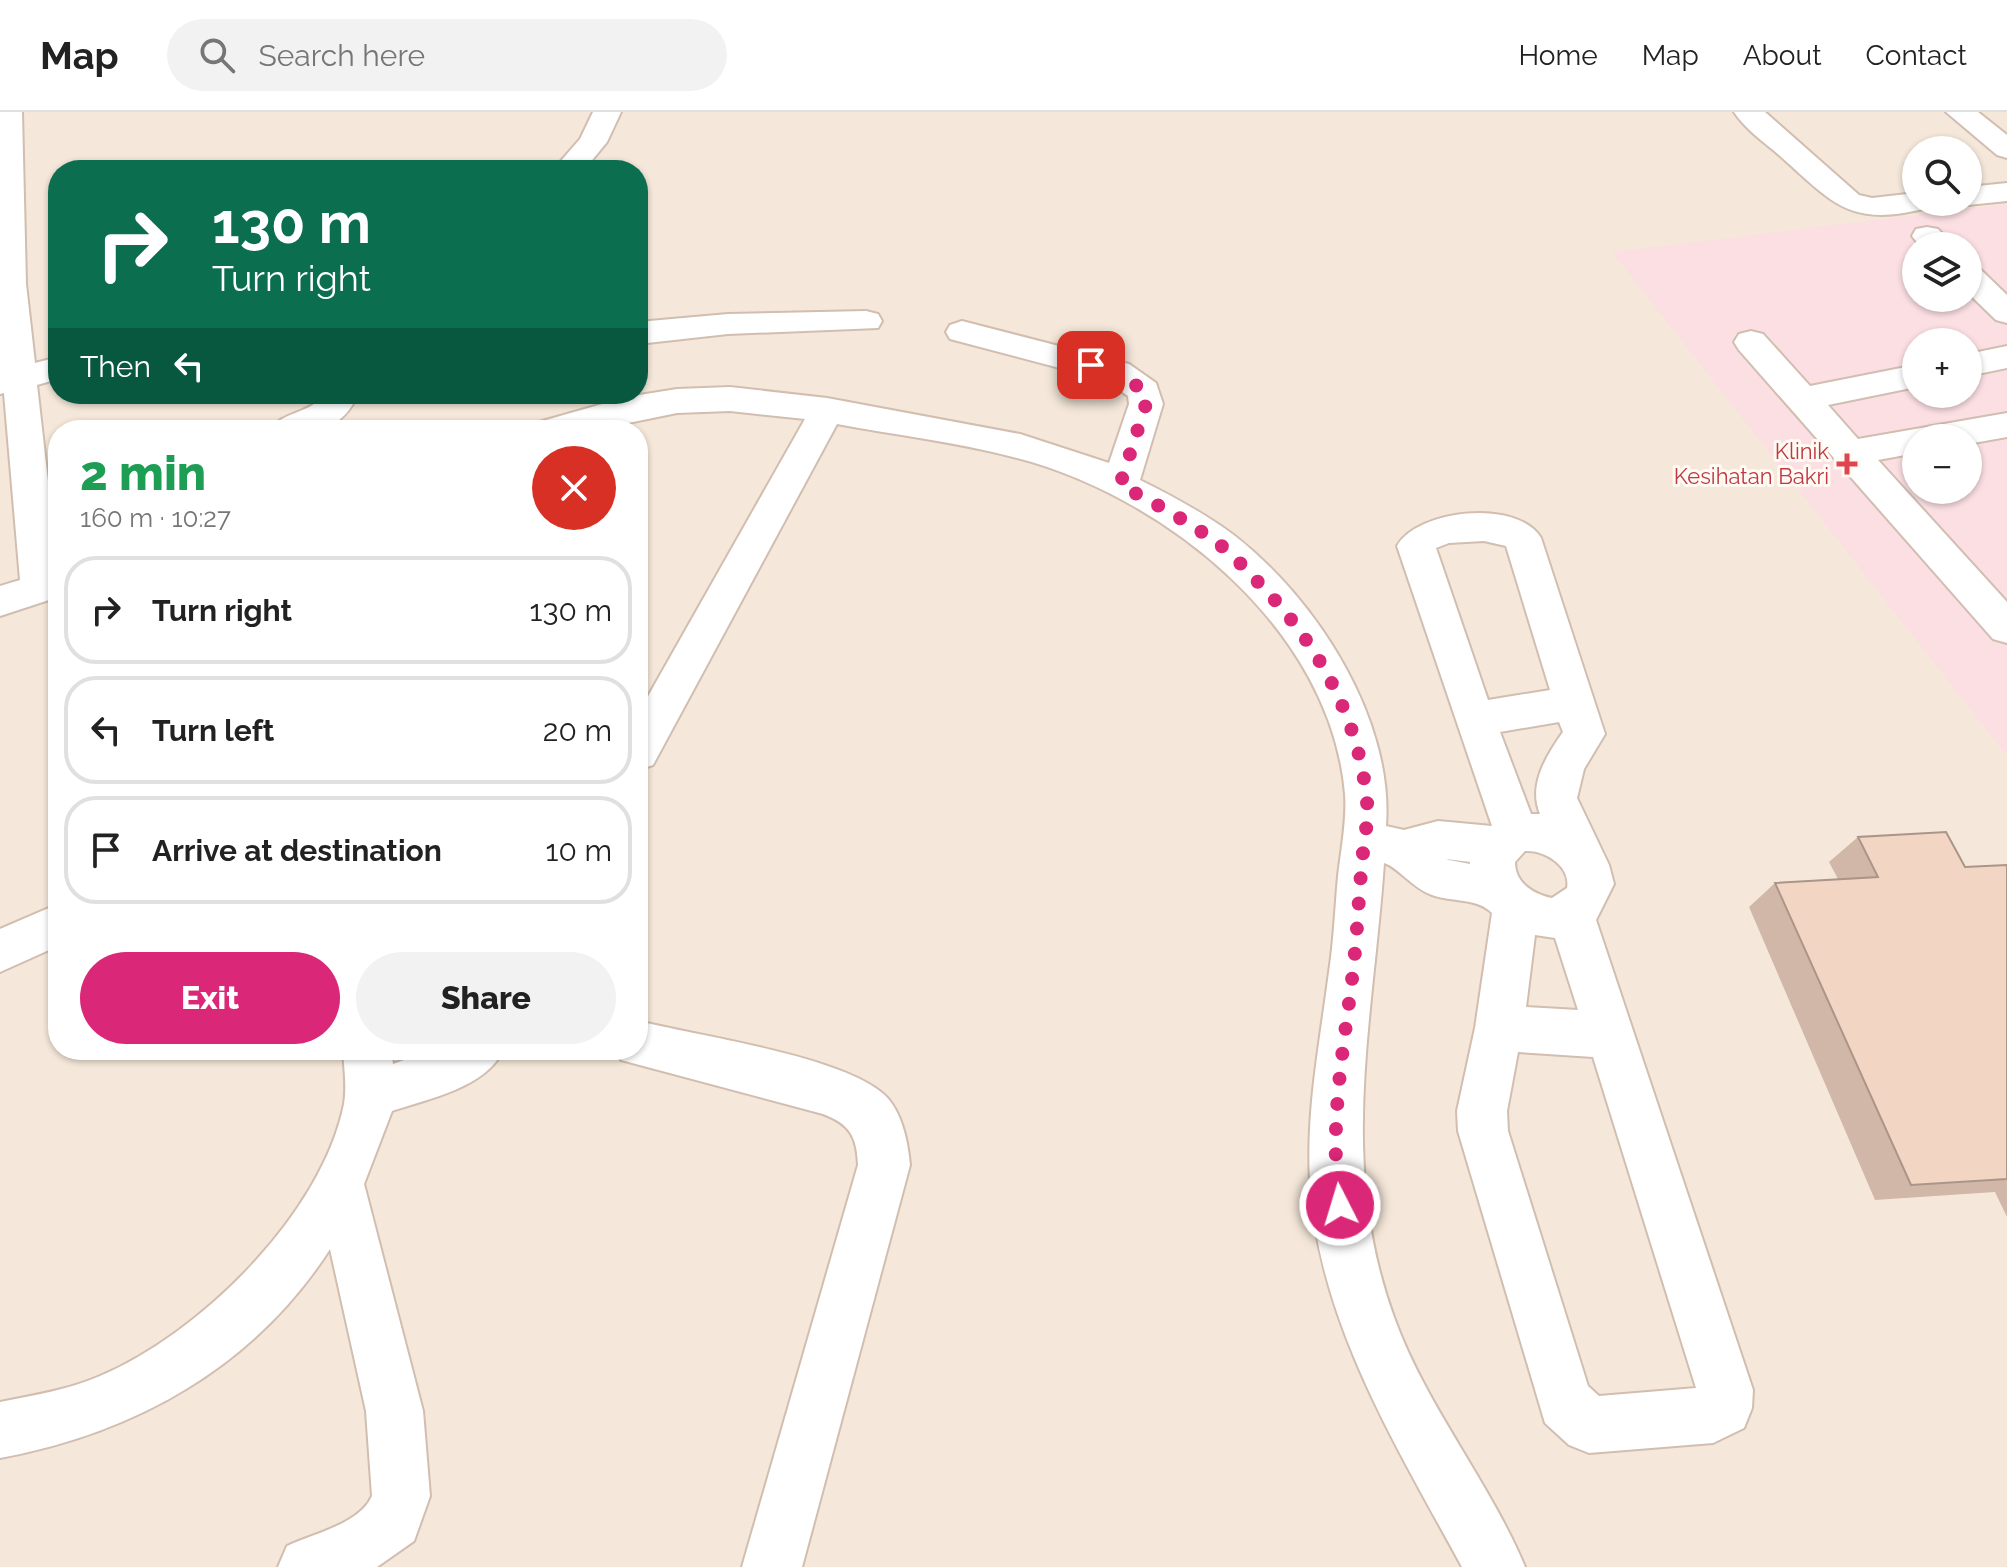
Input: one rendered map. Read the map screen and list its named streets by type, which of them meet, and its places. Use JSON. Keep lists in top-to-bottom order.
{
  "places": {
    "health": ["Klinik Kesihatan Bakri"]
  },
  "page": {
    "header": "Map",
    "search": "Search here",
    "nav": [
      "Home",
      "Map",
      "About",
      "Contact"
    ],
    "map_buttons": ["+", "−"],
    "turn": ["130 m", "Turn right"],
    "then": "Then",
    "heading": ["2 min", "160 m · 10:27"],
    "list": [
      {
        "name": "Turn right",
        "value": "130 m"
      },
      {
        "name": "Turn left",
        "value": "20 m"
      },
      {
        "name": "Arrive at destination",
        "value": "10 m"
      }
    ],
    "buttons": ["Exit", "Share"]
  }
}
